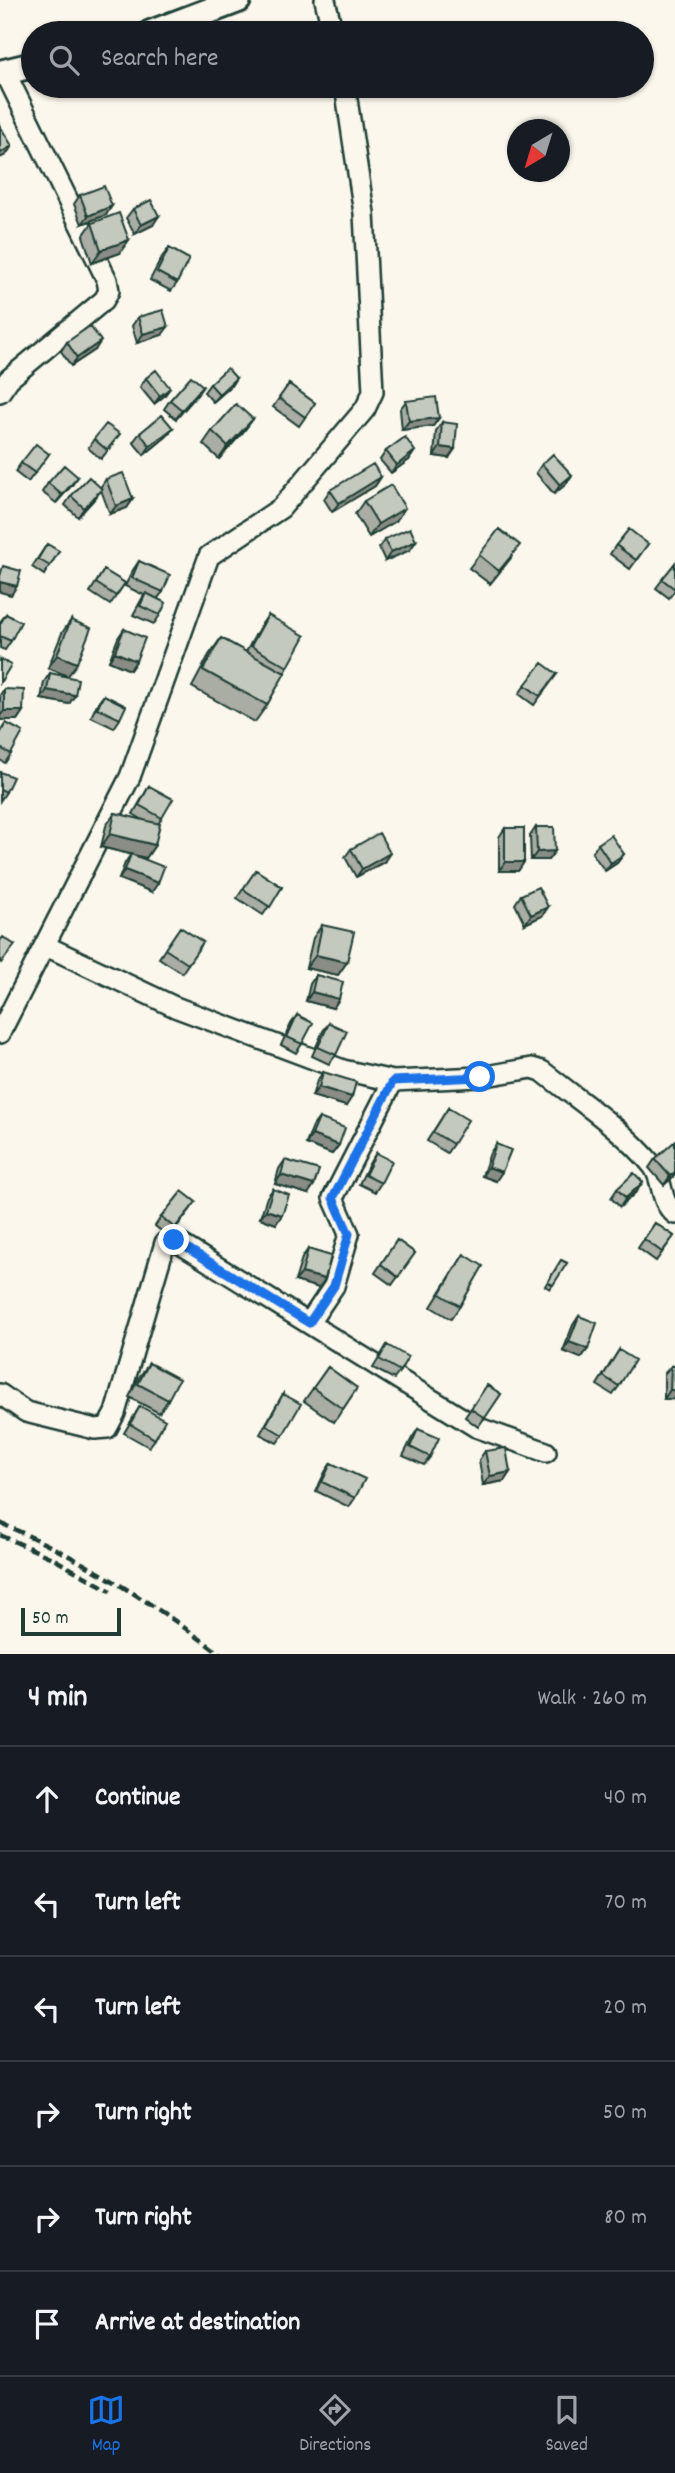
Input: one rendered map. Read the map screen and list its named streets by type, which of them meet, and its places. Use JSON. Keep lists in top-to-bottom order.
{
  "scale_bar": "50 m",
  "north": "bottom left",
  "page": {
    "search": "Search here",
    "scale": "50 m",
    "heading": ["4 min", "Walk · 260 m"],
    "list": [
      ["Continue", "40 m"],
      ["Turn left", "70 m"],
      ["Turn left", "20 m"],
      ["Turn right", "50 m"],
      ["Turn right", "80 m"],
      "Arrive at destination"
    ],
    "nav": ["Map", "Directions", "Saved"]
  }
}
